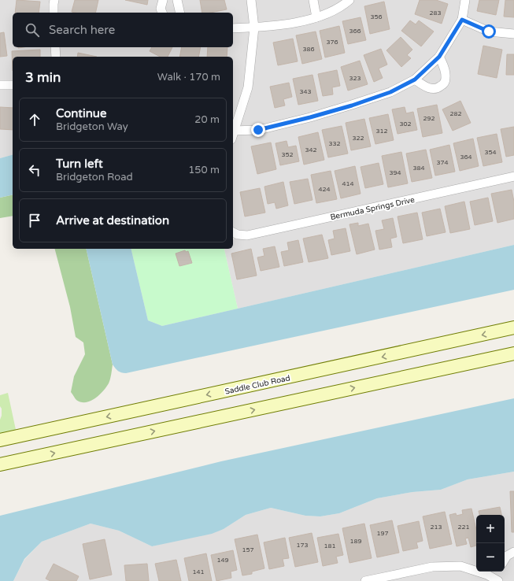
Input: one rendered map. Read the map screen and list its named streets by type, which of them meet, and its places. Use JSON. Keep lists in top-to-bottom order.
{
  "streets": {
    "street": ["Bermuda Springs Drive", "Saddle Club Road"]
  },
  "house_numbers": [
    "283",
    "356",
    "366",
    "376",
    "386",
    "323",
    "343",
    "282",
    "292",
    "302",
    "312",
    "322",
    "332",
    "342",
    "354",
    "352",
    "364",
    "374",
    "384",
    "394",
    "414",
    "424",
    "213",
    "221",
    "197",
    "189",
    "173",
    "181",
    "157",
    "149",
    "141"
  ],
  "page": {
    "search": "Search here",
    "heading": ["3 min", "Walk · 170 m"],
    "list": [
      ["Continue", "Bridgeton Way", "20 m"],
      ["Turn left", "Bridgeton Road", "150 m"],
      "Arrive at destination"
    ],
    "map_buttons": ["+", "−"]
  }
}
